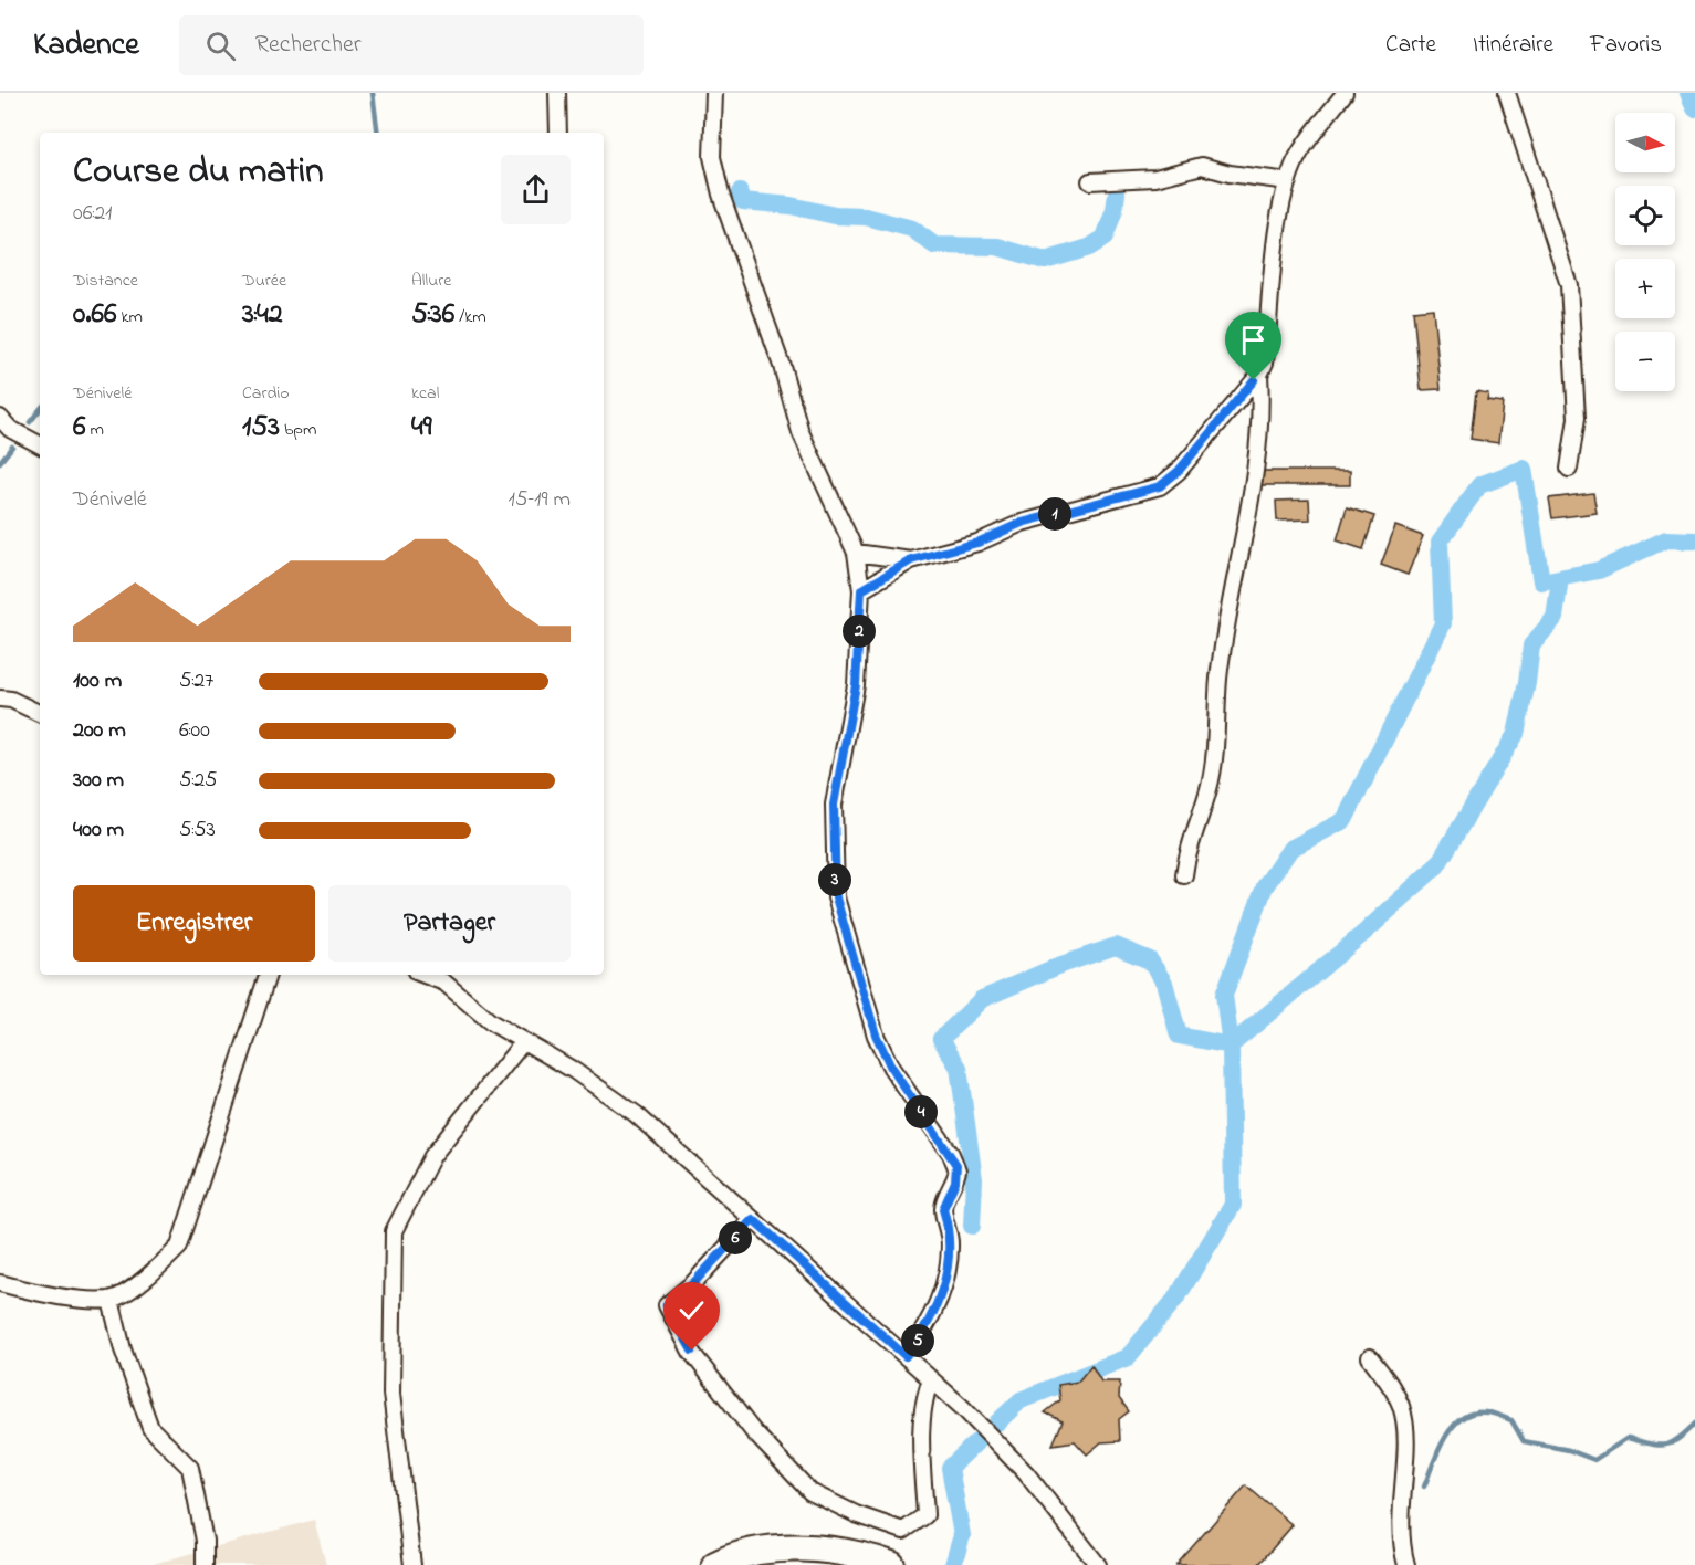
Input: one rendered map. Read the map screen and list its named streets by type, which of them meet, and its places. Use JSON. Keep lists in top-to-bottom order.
{
  "north": "right",
  "page": {
    "header": "Kadence",
    "search": "Rechercher",
    "nav": ["Carte", "Itinéraire", "Favoris"],
    "map_buttons": ["+", "−"],
    "heading": ["Course du matin", "06:21"],
    "stats": [
      ["Distance", "0.66 km"],
      ["Durée", "3:42"],
      ["Allure", "5:36 /km"],
      ["Dénivelé", "6 m"],
      ["Cardio", "153 bpm"],
      ["kcal", "49"]
    ],
    "chart": ["Dénivelé", "15–19 m"],
    "pins": [
      "1",
      "2",
      "3",
      "4",
      "6",
      "5"
    ],
    "list": [
      {
        "name": "100 m",
        "note": "5:27"
      },
      {
        "name": "200 m",
        "note": "6:00"
      },
      {
        "name": "300 m",
        "note": "5:25"
      },
      {
        "name": "400 m",
        "note": "5:53"
      }
    ],
    "buttons": ["Enregistrer", "Partager"]
  }
}
